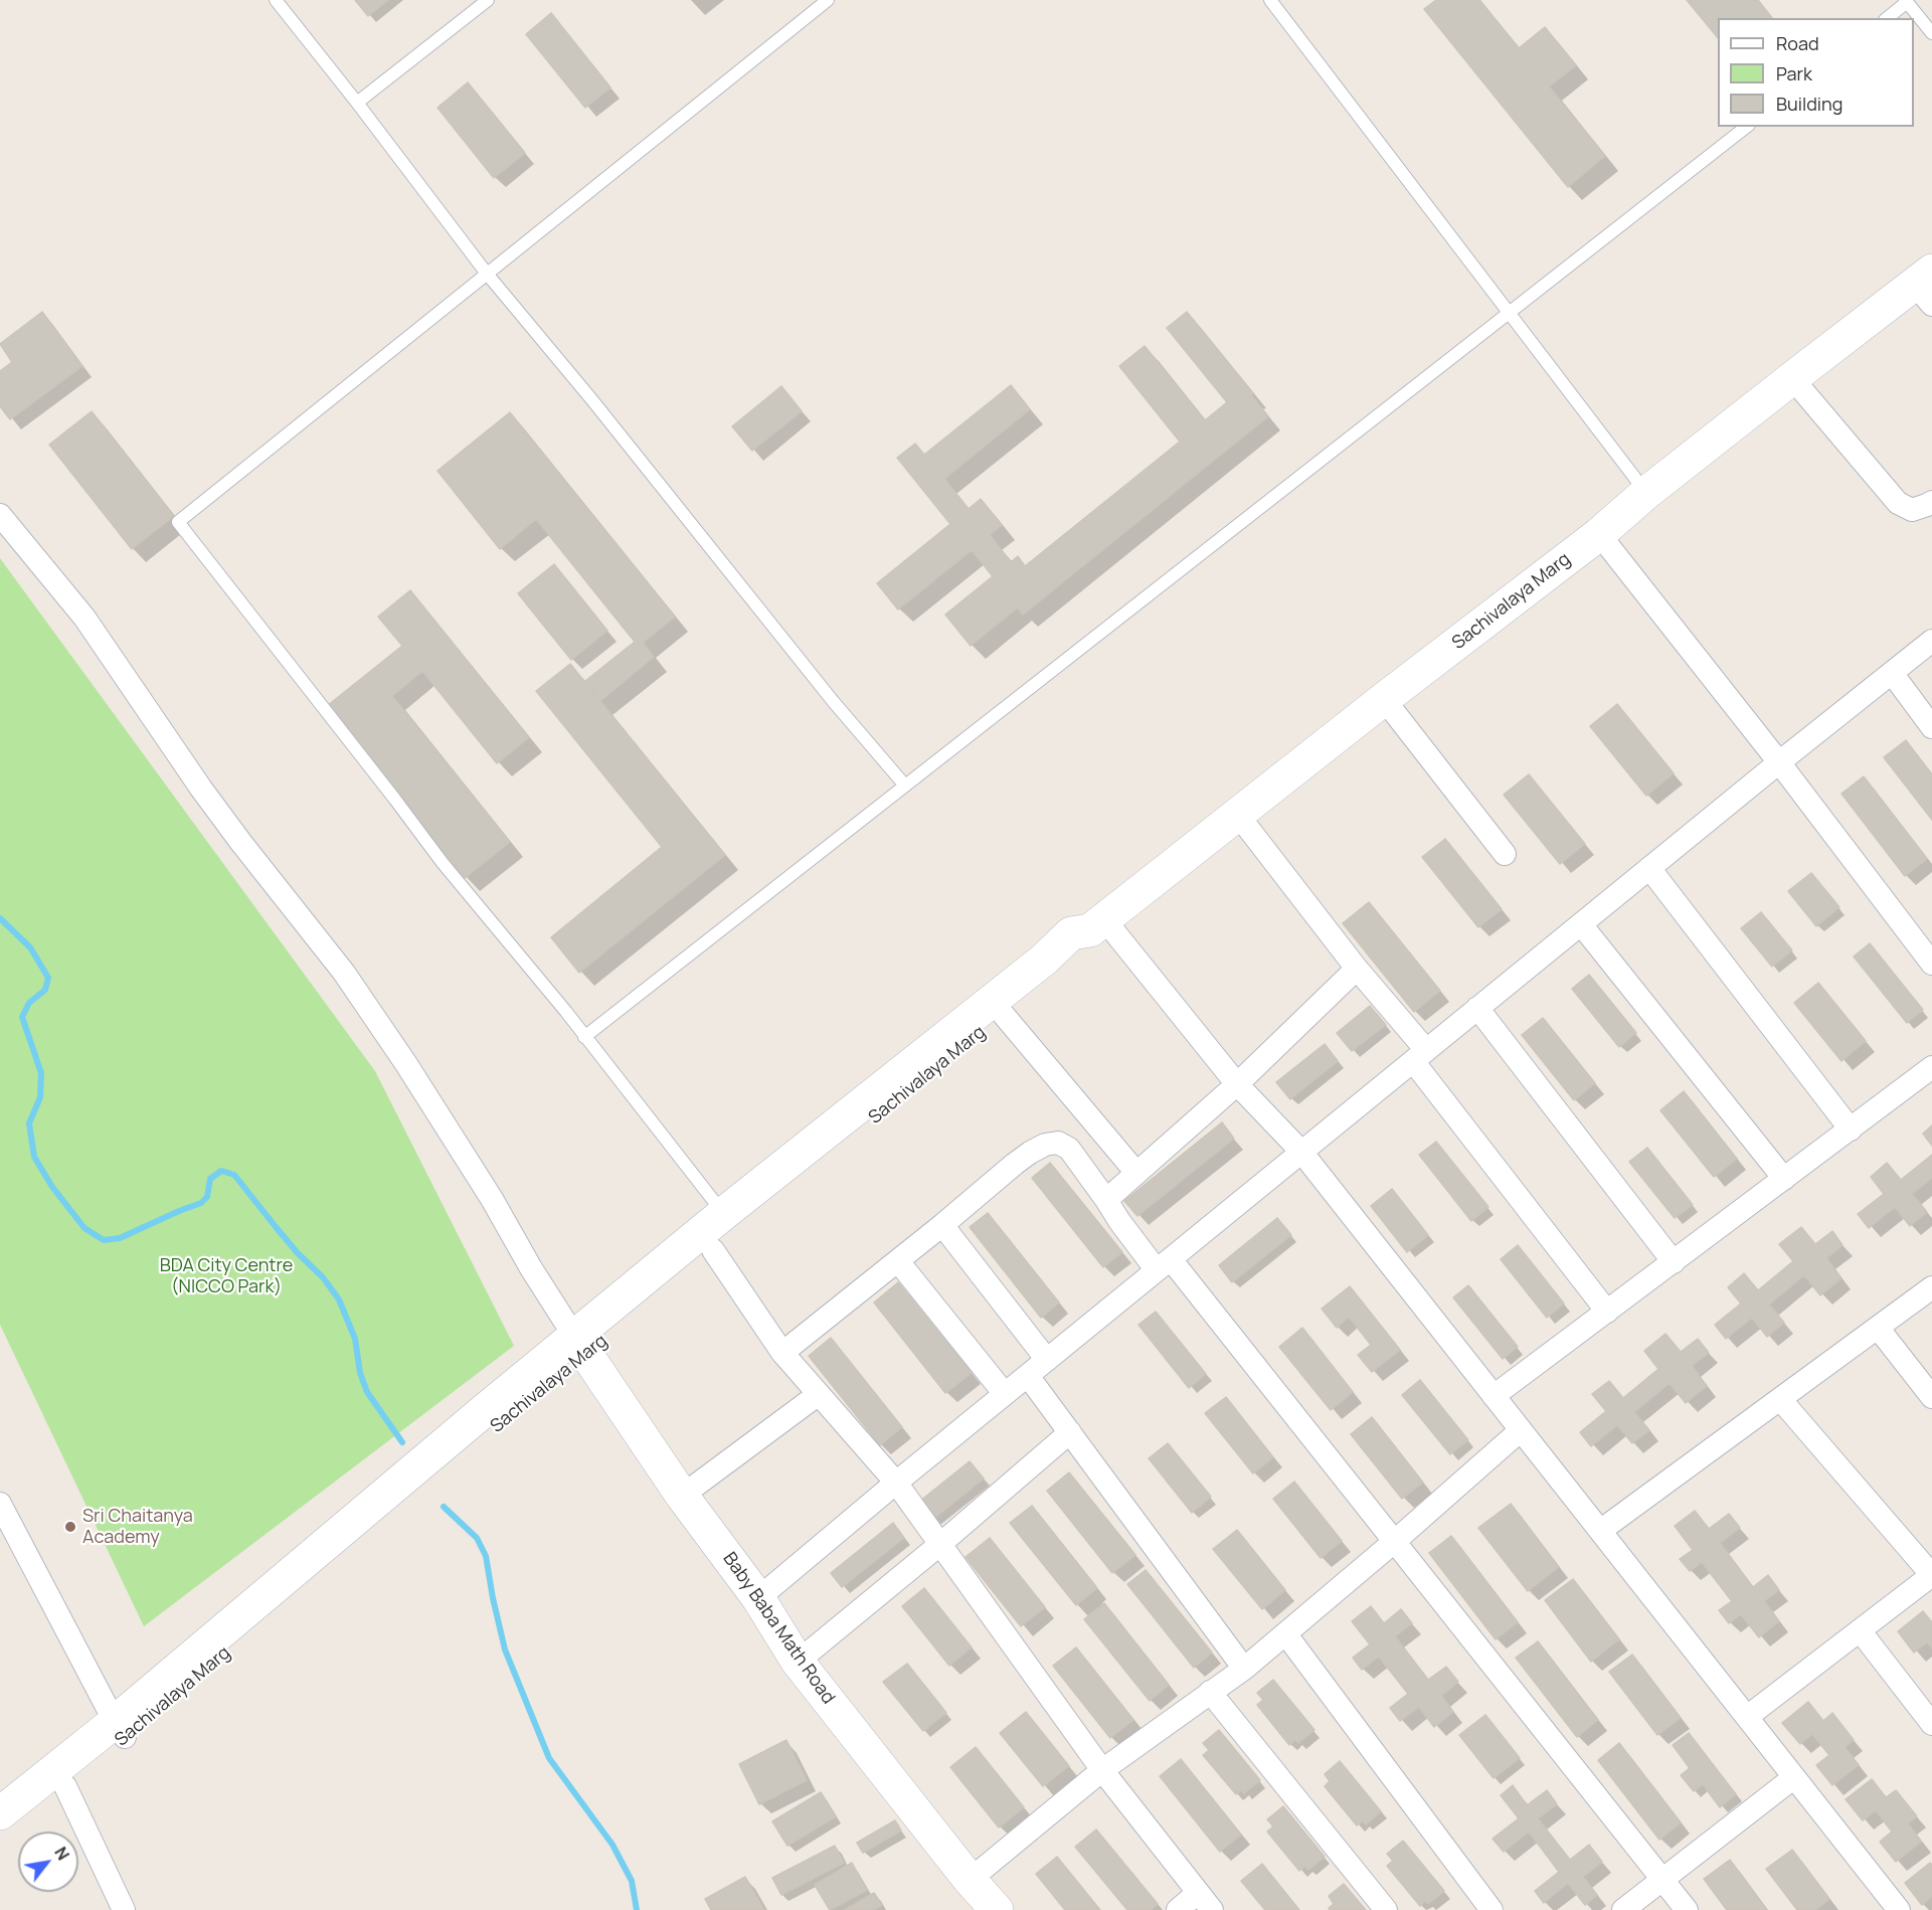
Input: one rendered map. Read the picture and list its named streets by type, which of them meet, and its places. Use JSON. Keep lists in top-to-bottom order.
{
  "streets": {
    "main road": ["Sachivalaya Marg", "Baby Baba Math Road"]
  },
  "crossings": [
    ["Sachivalaya Marg", "Baby Baba Math Road"]
  ],
  "parks": ["BDA City Centre (NICCO Park)"],
  "places": ["Sri Chaitanya Academy"],
  "legend": ["Road", "Park", "Building"],
  "north": "top right"
}
